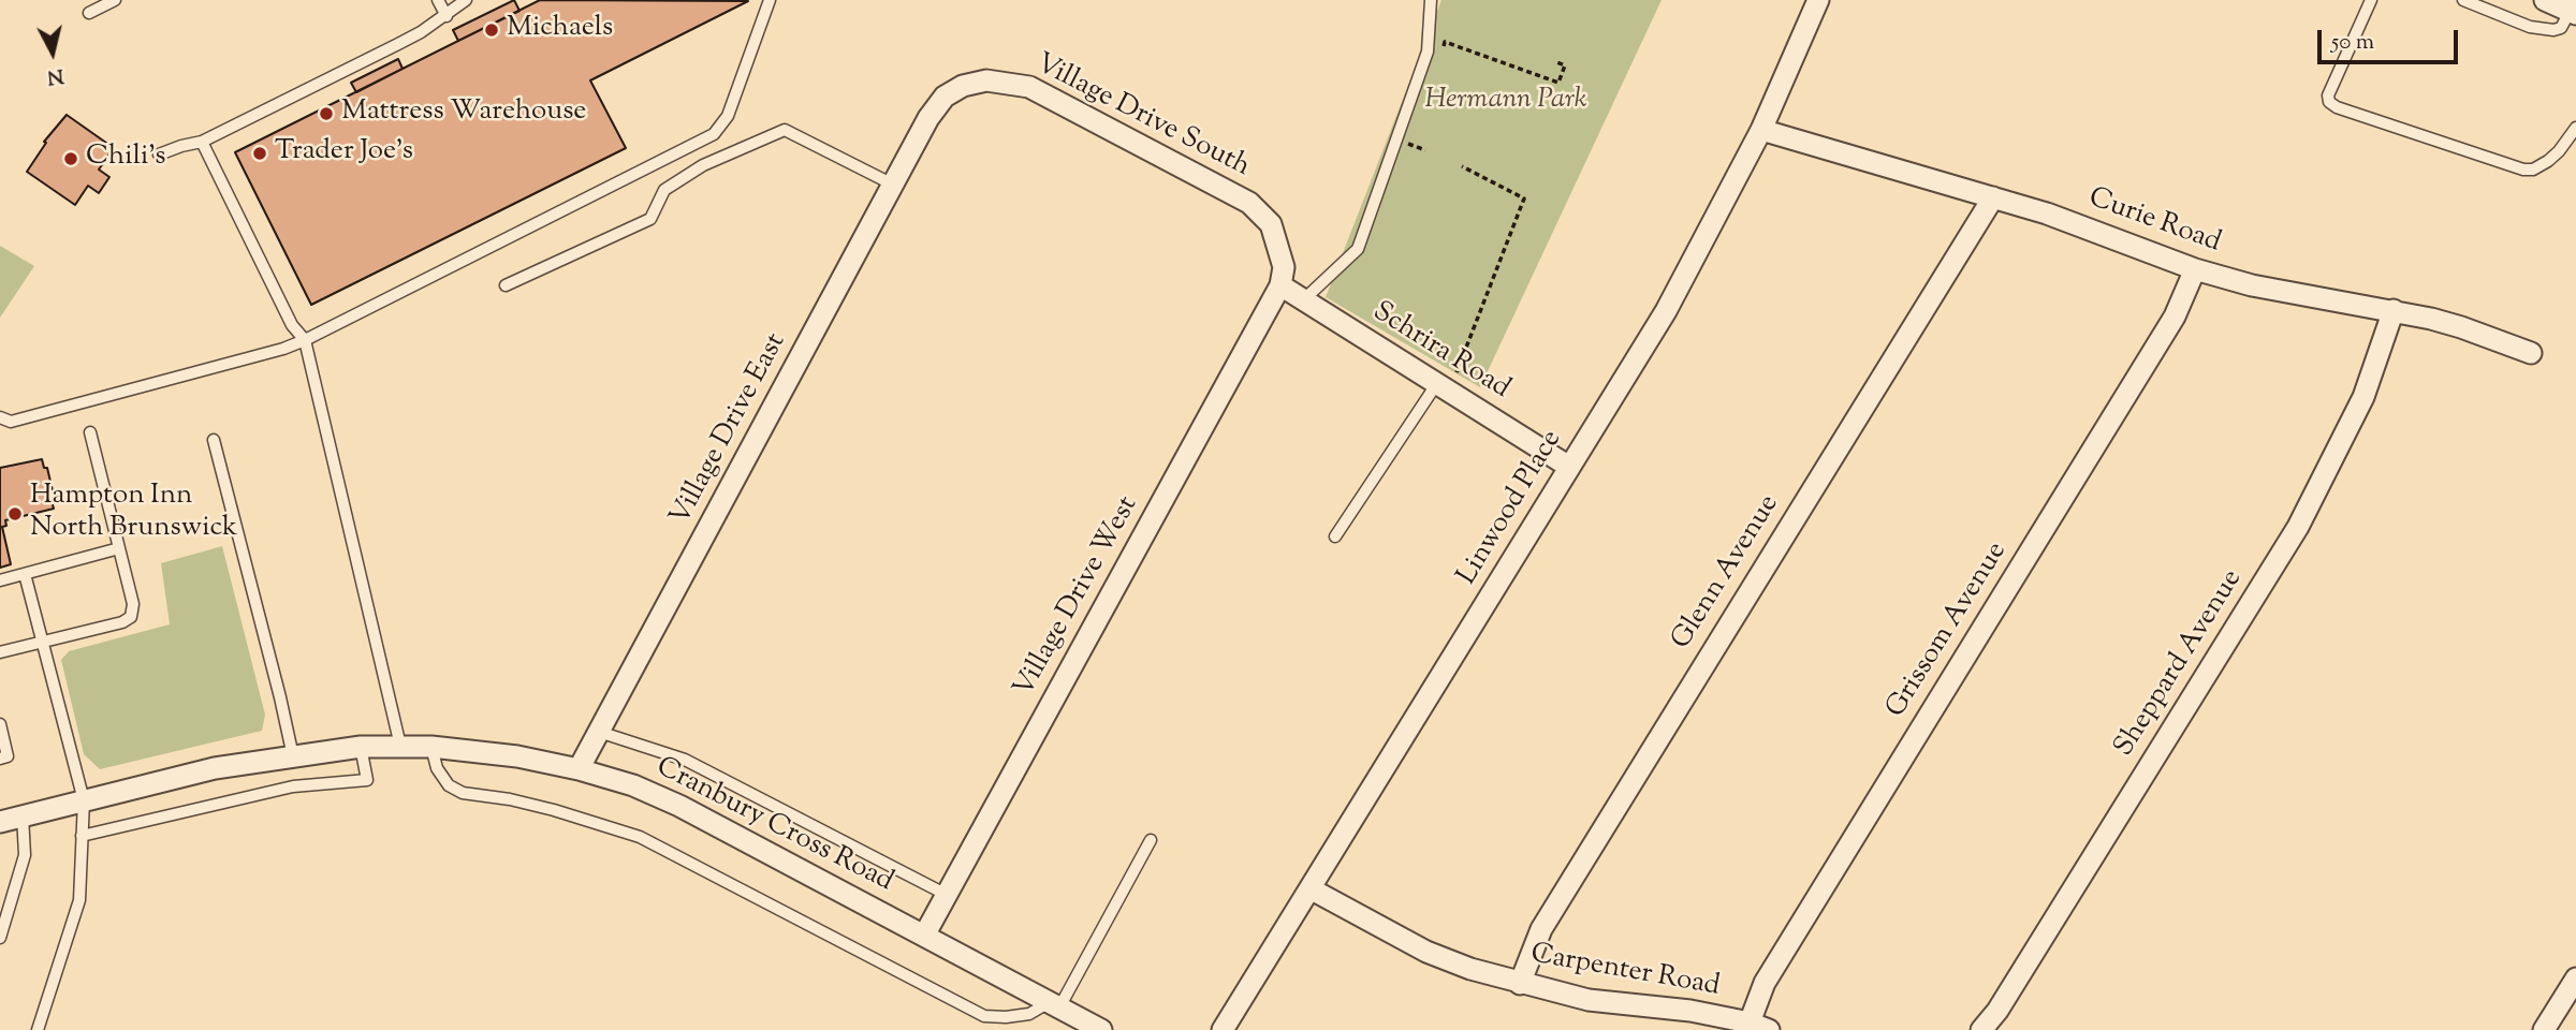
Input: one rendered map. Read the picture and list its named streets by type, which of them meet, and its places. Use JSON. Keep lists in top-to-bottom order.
{
  "streets": {
    "street": [
      "Village Drive South",
      "Curie Road",
      "Schrira Road",
      "Village Drive East",
      "Linwood Place",
      "Glenn Avenue",
      "Village Drive West",
      "Grissom Avenue",
      "Sheppard Avenue",
      "Cranbury Cross Road",
      "Carpenter Road"
    ]
  },
  "crossings": [
    ["Village Drive South", "Schrira Road"],
    ["Village Drive South", "Village Drive East"],
    ["Village Drive South", "Village Drive West"],
    ["Curie Road", "Linwood Place"],
    ["Curie Road", "Glenn Avenue"],
    ["Curie Road", "Grissom Avenue"],
    ["Curie Road", "Sheppard Avenue"],
    ["Schrira Road", "Linwood Place"],
    ["Schrira Road", "Village Drive West"],
    ["Village Drive East", "Cranbury Cross Road"],
    ["Linwood Place", "Carpenter Road"],
    ["Glenn Avenue", "Carpenter Road"],
    ["Village Drive West", "Cranbury Cross Road"],
    ["Grissom Avenue", "Carpenter Road"]
  ],
  "parks": ["Hermann Park"],
  "places": [
    "Michaels",
    "Mattress Warehouse",
    "Trader Joe's",
    "Chili's",
    "Hampton Inn North Brunswick"
  ],
  "scale_bar": "50 m",
  "north": "bottom"
}
